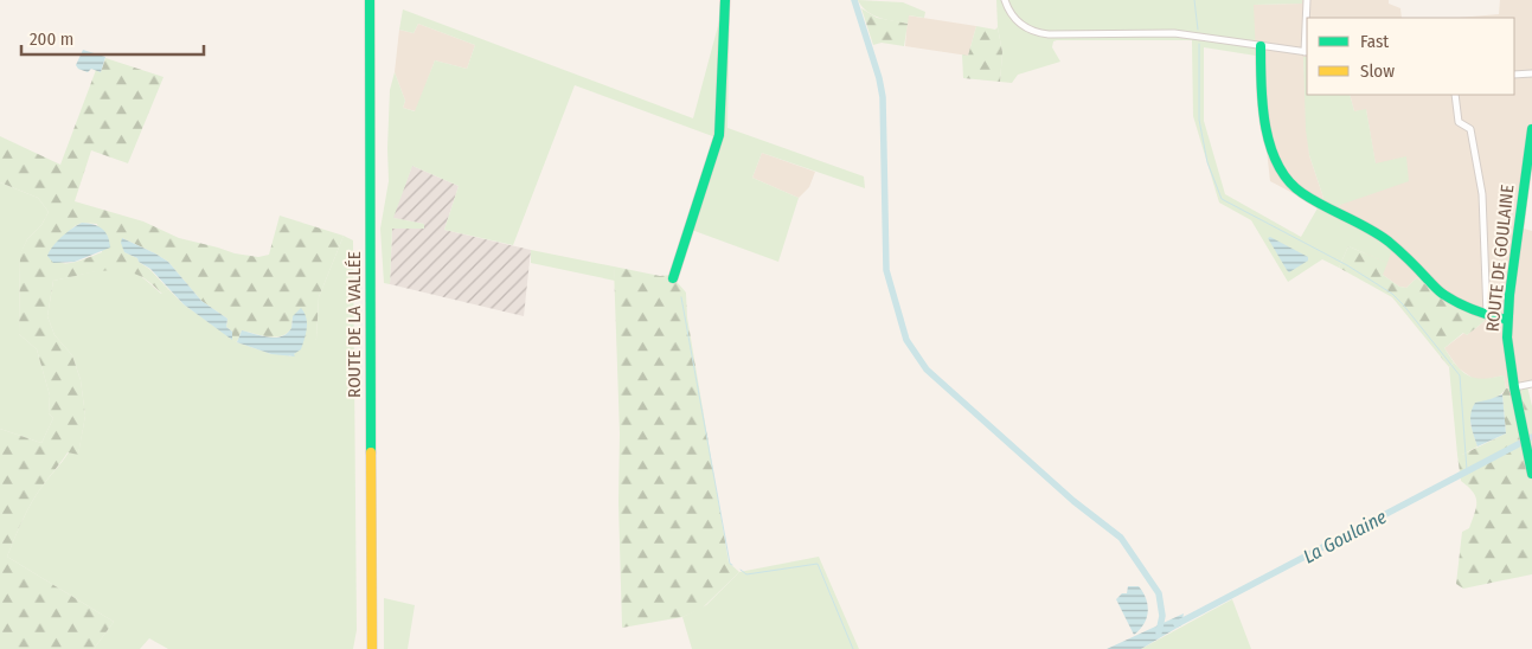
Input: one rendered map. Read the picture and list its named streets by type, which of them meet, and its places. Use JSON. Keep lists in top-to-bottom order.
{
  "streets": {
    "main road": ["ROUTE DE GOULAINE", "ROUTE DE LA VALLÉE"]
  },
  "water": ["La Goulaine"],
  "legend": ["Fast", "Slow"],
  "scale_bar": "200 m"
}
